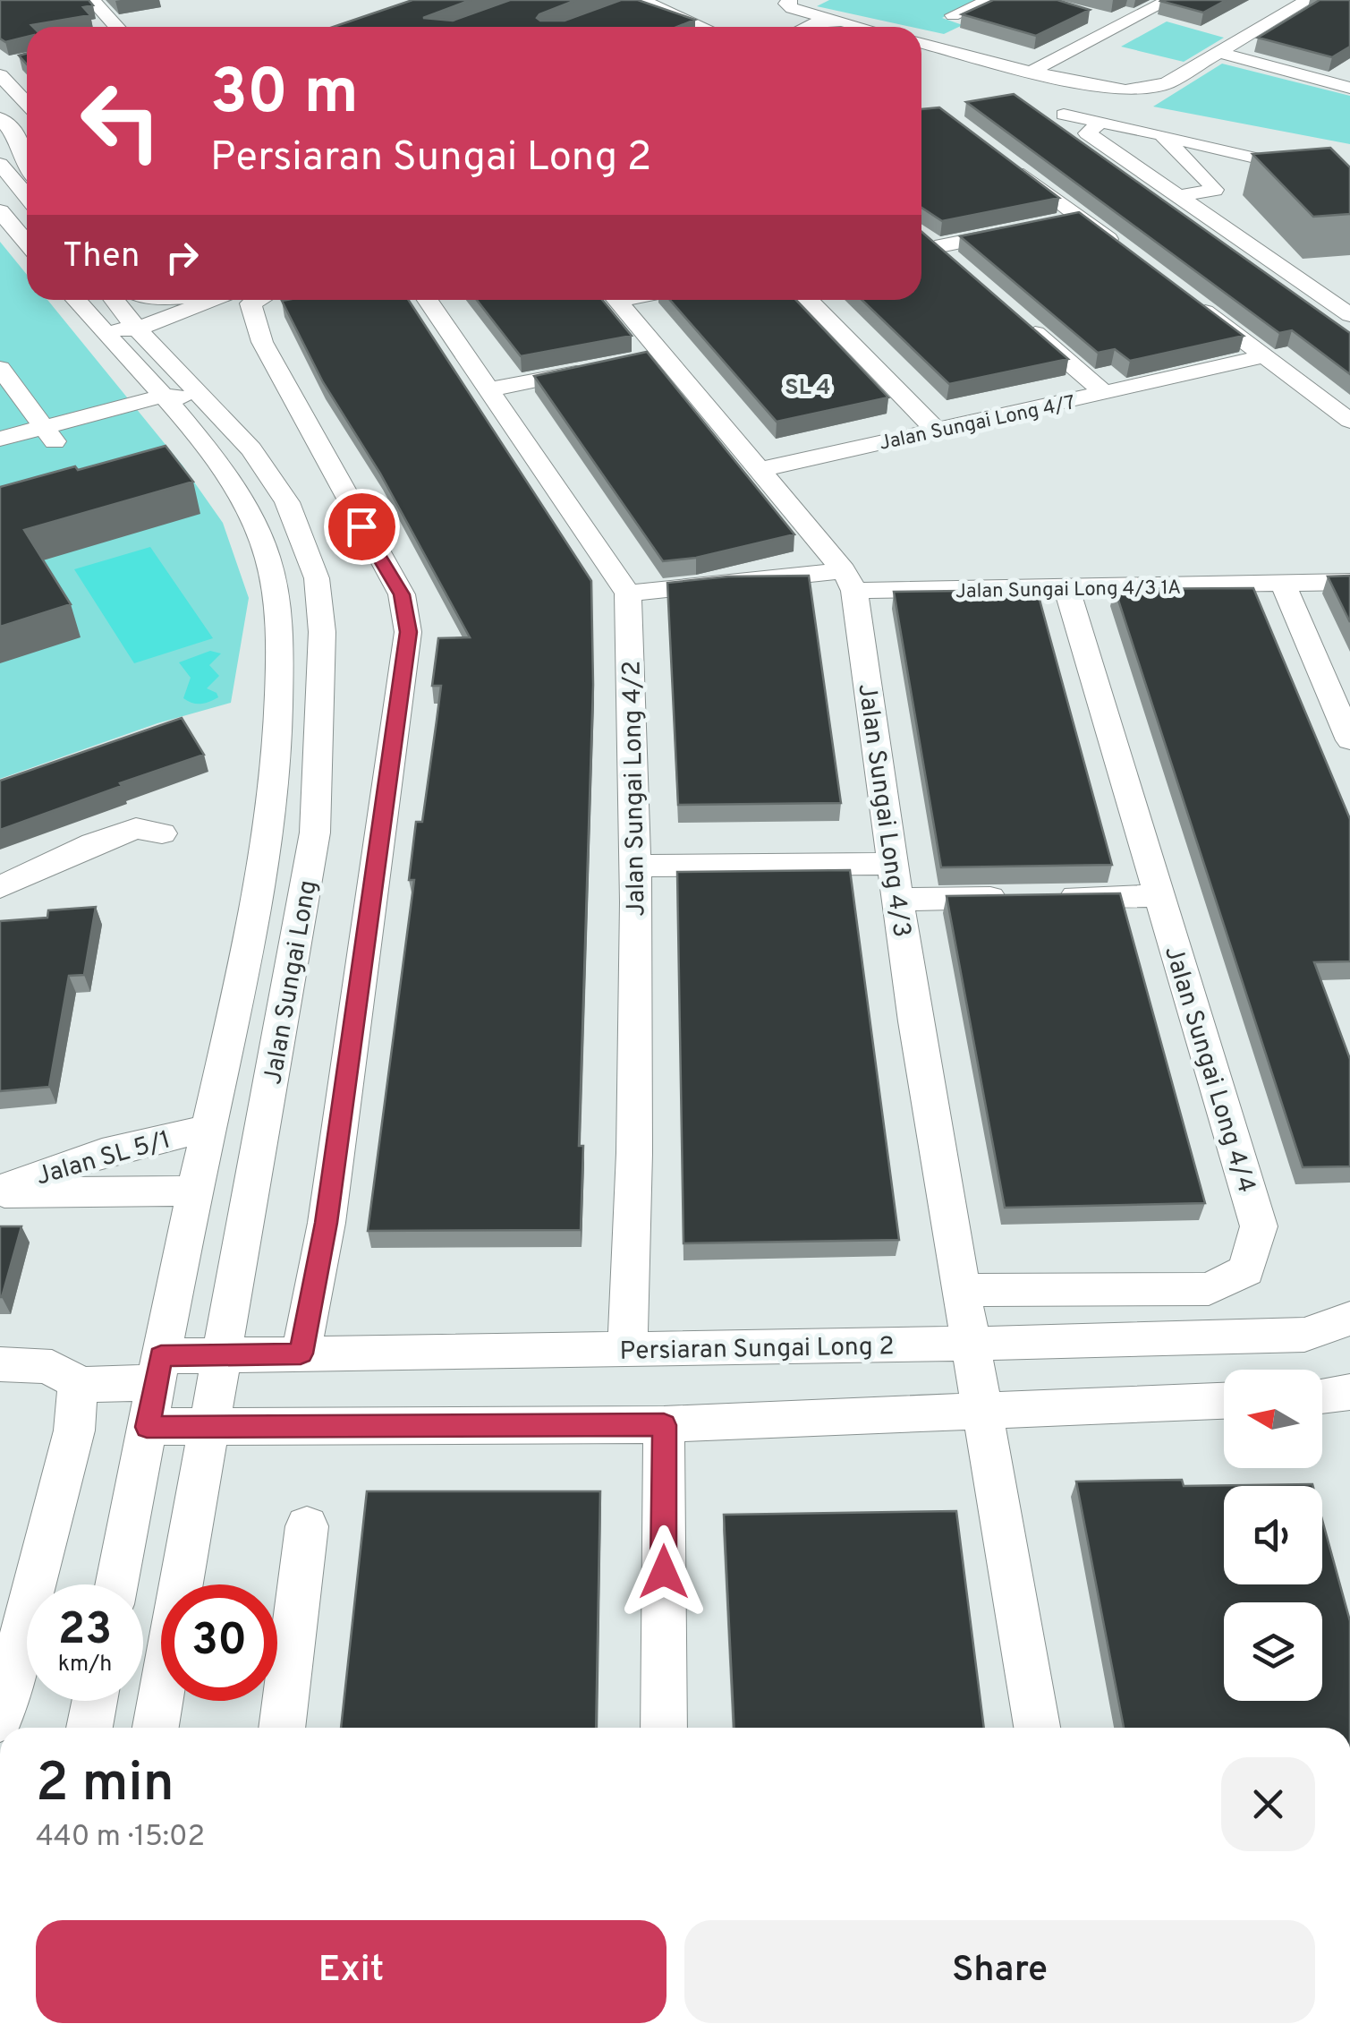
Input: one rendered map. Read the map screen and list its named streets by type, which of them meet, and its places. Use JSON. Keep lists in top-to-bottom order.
{
  "streets": {
    "street": [
      "Jalan Sungai Long 4/7",
      "Jalan Sungai Long 4/3 1A",
      "Jalan Sungai Long 4/2",
      "Jalan Sungai Long 4/3",
      "Jalan Sungai Long",
      "Jalan Sungai Long 4/4",
      "Jalan SL 5/1",
      "Persiaran Sungai Long 2"
    ]
  },
  "crossings": [
    ["Jalan Sungai Long 4/3 1A", "Jalan Sungai Long 4/2"],
    ["Jalan Sungai Long 4/3 1A", "Jalan Sungai Long 4/3"],
    ["Jalan Sungai Long 4/3 1A", "Jalan Sungai Long 4/4"],
    ["Jalan Sungai Long 4/2", "Persiaran Sungai Long 2"],
    ["Jalan Sungai Long 4/3", "Jalan Sungai Long 4/4"],
    ["Jalan Sungai Long 4/3", "Persiaran Sungai Long 2"],
    ["Jalan Sungai Long", "Jalan SL 5/1"],
    ["Jalan Sungai Long", "Persiaran Sungai Long 2"]
  ],
  "districts": ["SL 4"],
  "north": "left",
  "page": {
    "turn": ["30 m", "Persiaran Sungai Long 2"],
    "then": "Then",
    "speed": "23 km/h",
    "limit": "30",
    "heading": ["2 min", "440 m · 15:02"],
    "buttons": ["Exit", "Share"]
  }
}
